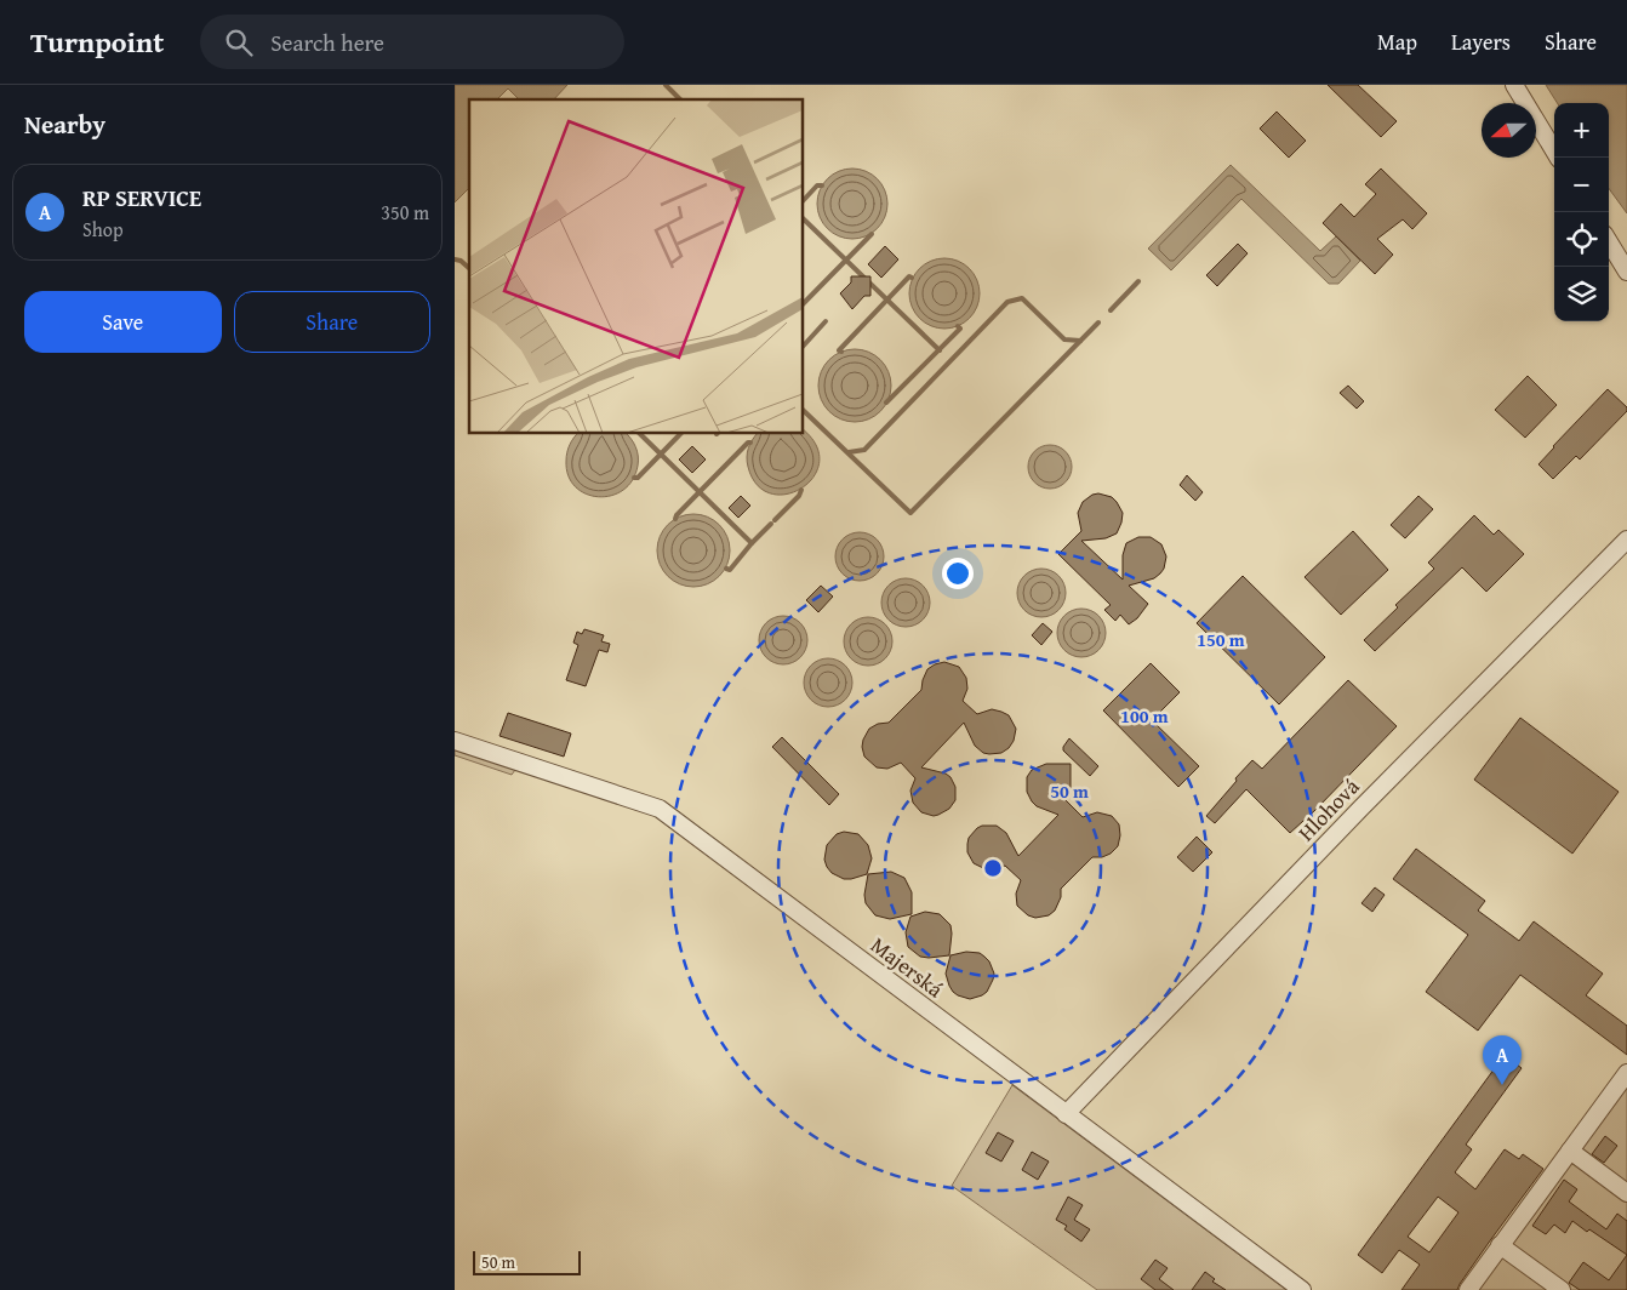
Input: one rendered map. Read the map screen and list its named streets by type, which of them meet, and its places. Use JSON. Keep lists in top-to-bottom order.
{
  "streets": {
    "street": ["Hlohová", "Majerská"]
  },
  "crossings": [
    ["Hlohová", "Majerská"]
  ],
  "scale_bar": "50 m",
  "north": "left",
  "page": {
    "header": "Turnpoint",
    "search": "Search here",
    "nav": ["Map", "Layers", "Share"],
    "heading": "Nearby",
    "map_buttons": ["+", "−"],
    "list": [
      {
        "mark": "A",
        "name": "RP SERVICE",
        "note": "Shop",
        "value": "350 m"
      }
    ],
    "buttons": ["Save", "Share"],
    "pins": "A",
    "scale": "50 m"
  },
  "rings": ["150 m", "100 m", "50 m"]
}
